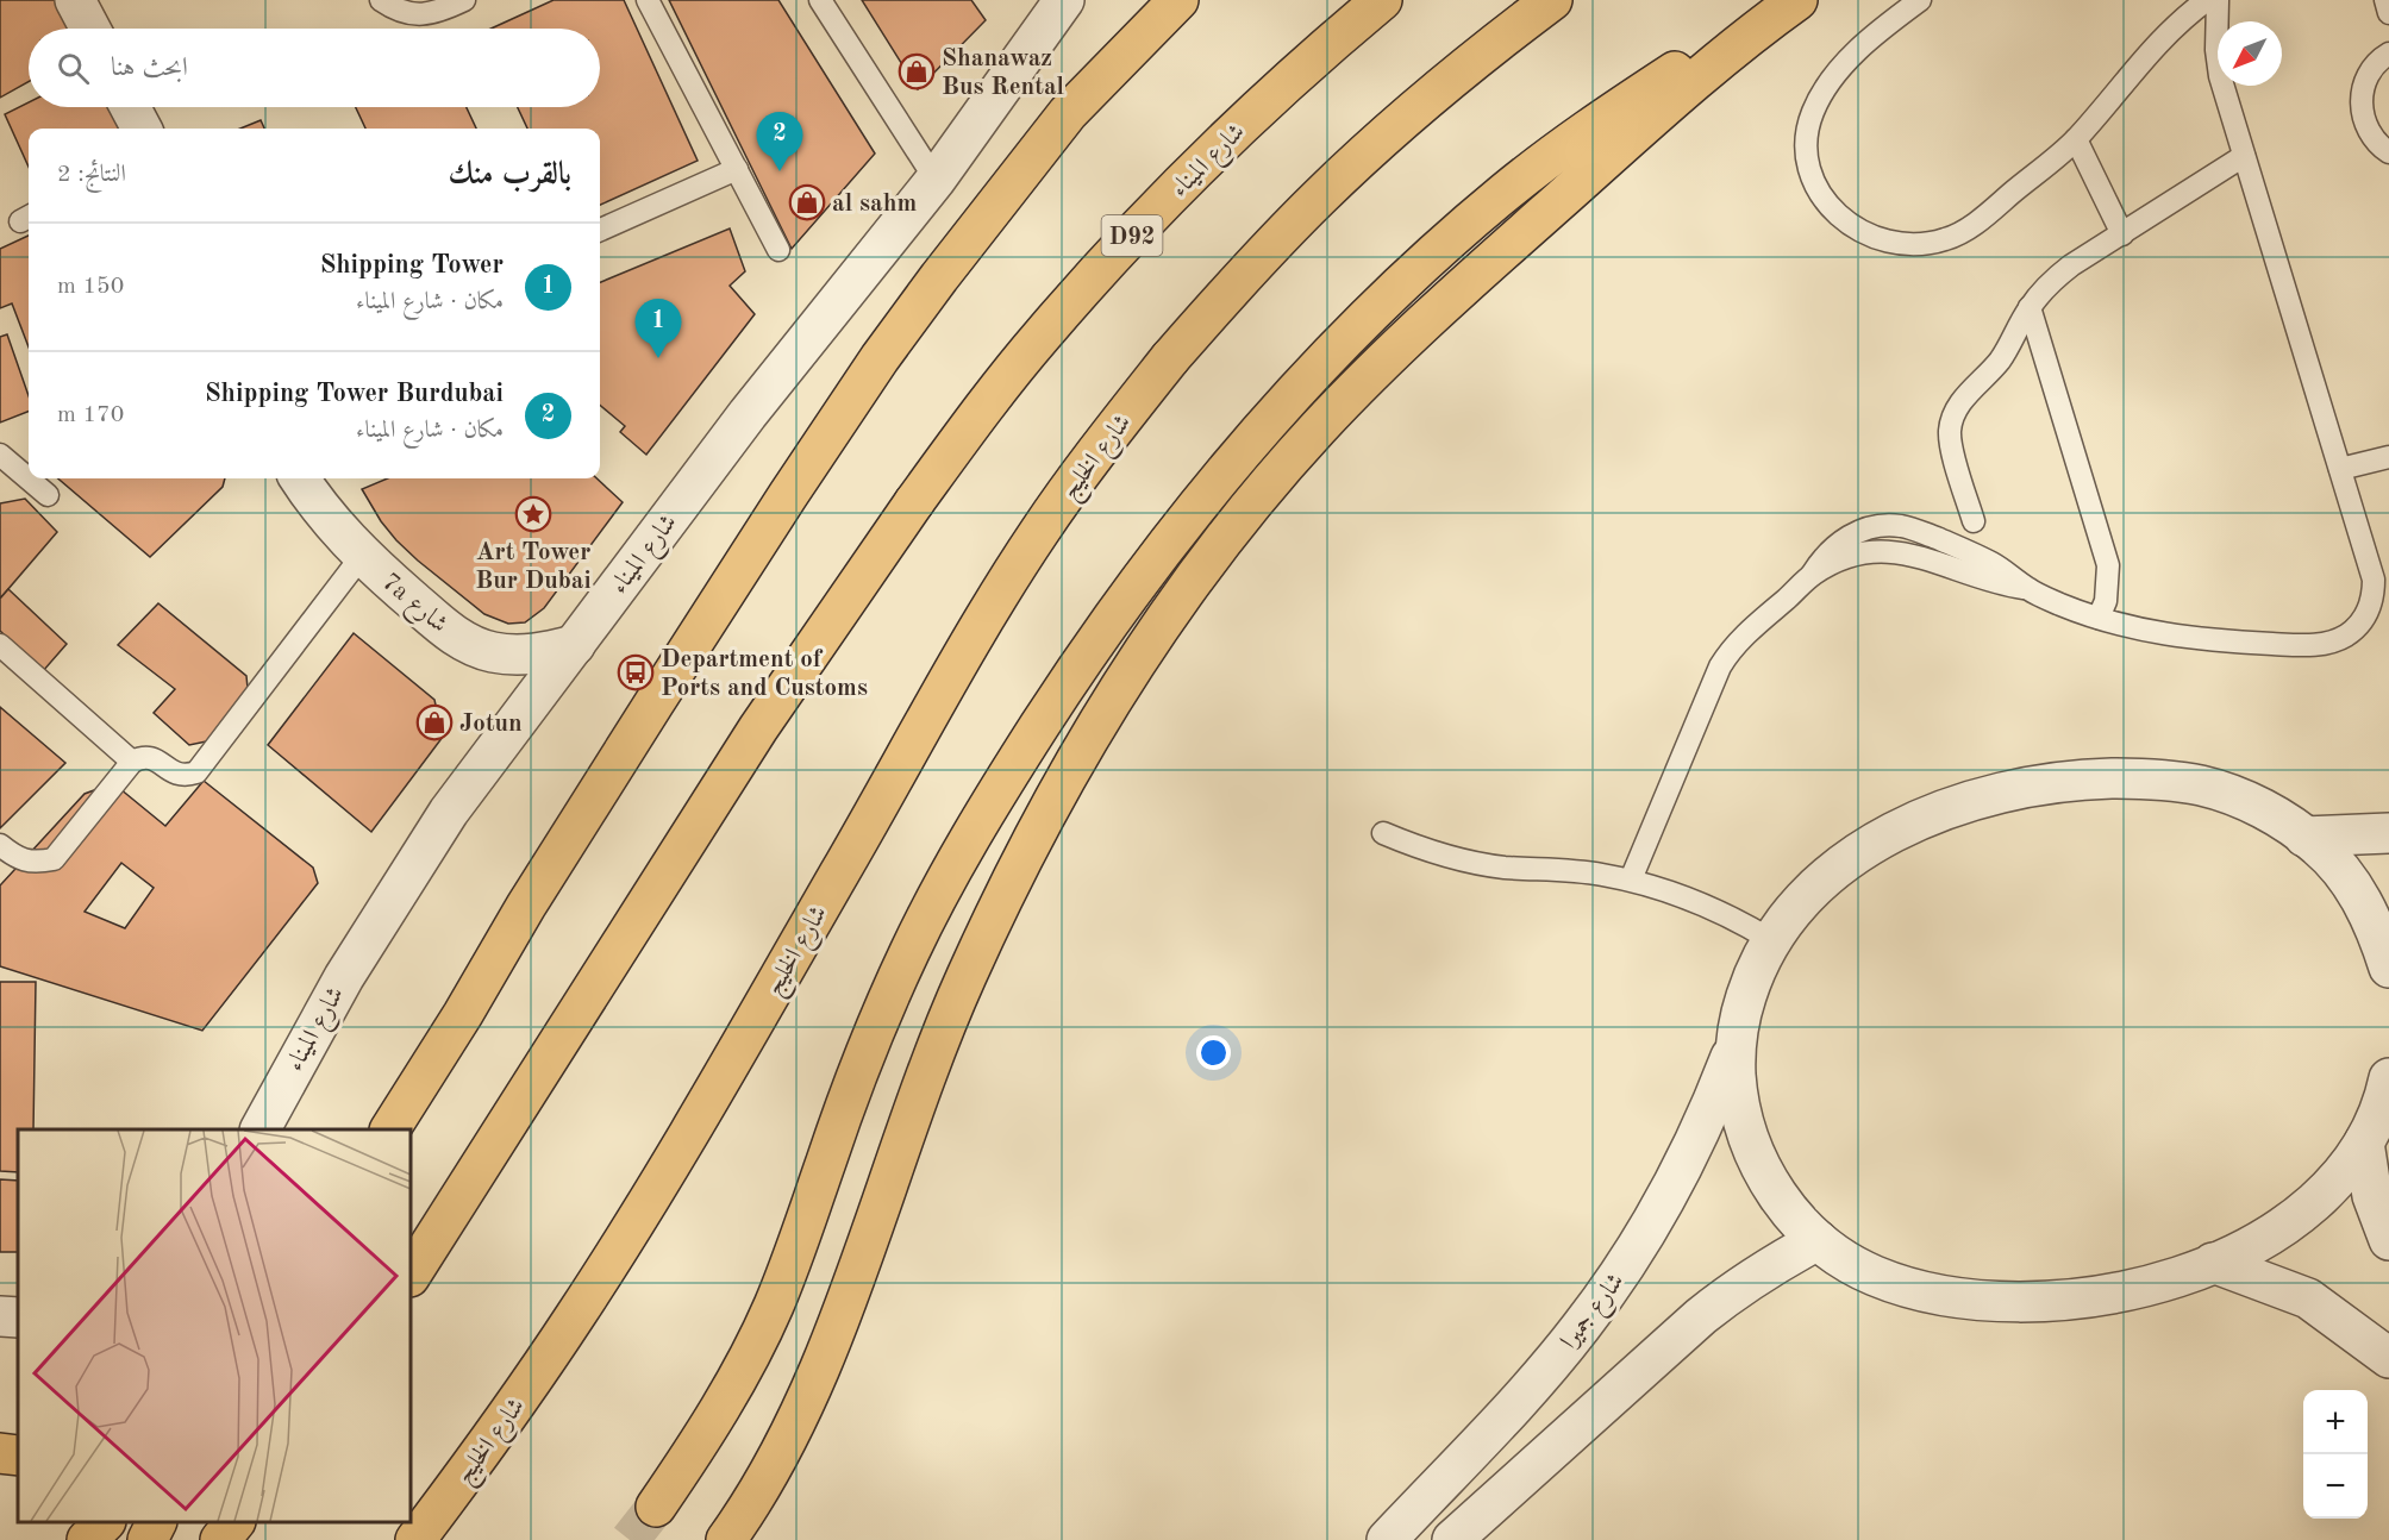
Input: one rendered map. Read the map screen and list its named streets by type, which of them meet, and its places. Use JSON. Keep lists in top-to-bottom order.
{
  "streets": {
    "main road": ["شارع الميناء", "D92", "شارع الخليج"],
    "street": ["7a شارع", "شارع جميرا"]
  },
  "crossings": [
    ["شارع الميناء", "7a شارع"]
  ],
  "places": {
    "shop": ["Shanawaz Bus Rental", "al sahm", "Jotun"],
    "place": ["Art Tower Bur Dubai"],
    "bus stop": ["Department of Ports and Customs"]
  },
  "north": "bottom left",
  "page": {
    "search": "ابحث هنا",
    "pins": ["2", "1"],
    "heading": ["بالقرب منك", "النتائج: 2"],
    "list": [
      {
        "mark": "1",
        "name": "Shipping Tower",
        "note": "مكان · شارع الميناء",
        "value": "150 m"
      },
      {
        "mark": "2",
        "name": "Shipping Tower Burdubai",
        "note": "مكان · شارع الميناء",
        "value": "170 m"
      }
    ],
    "map_buttons": ["+", "−"]
  }
}
